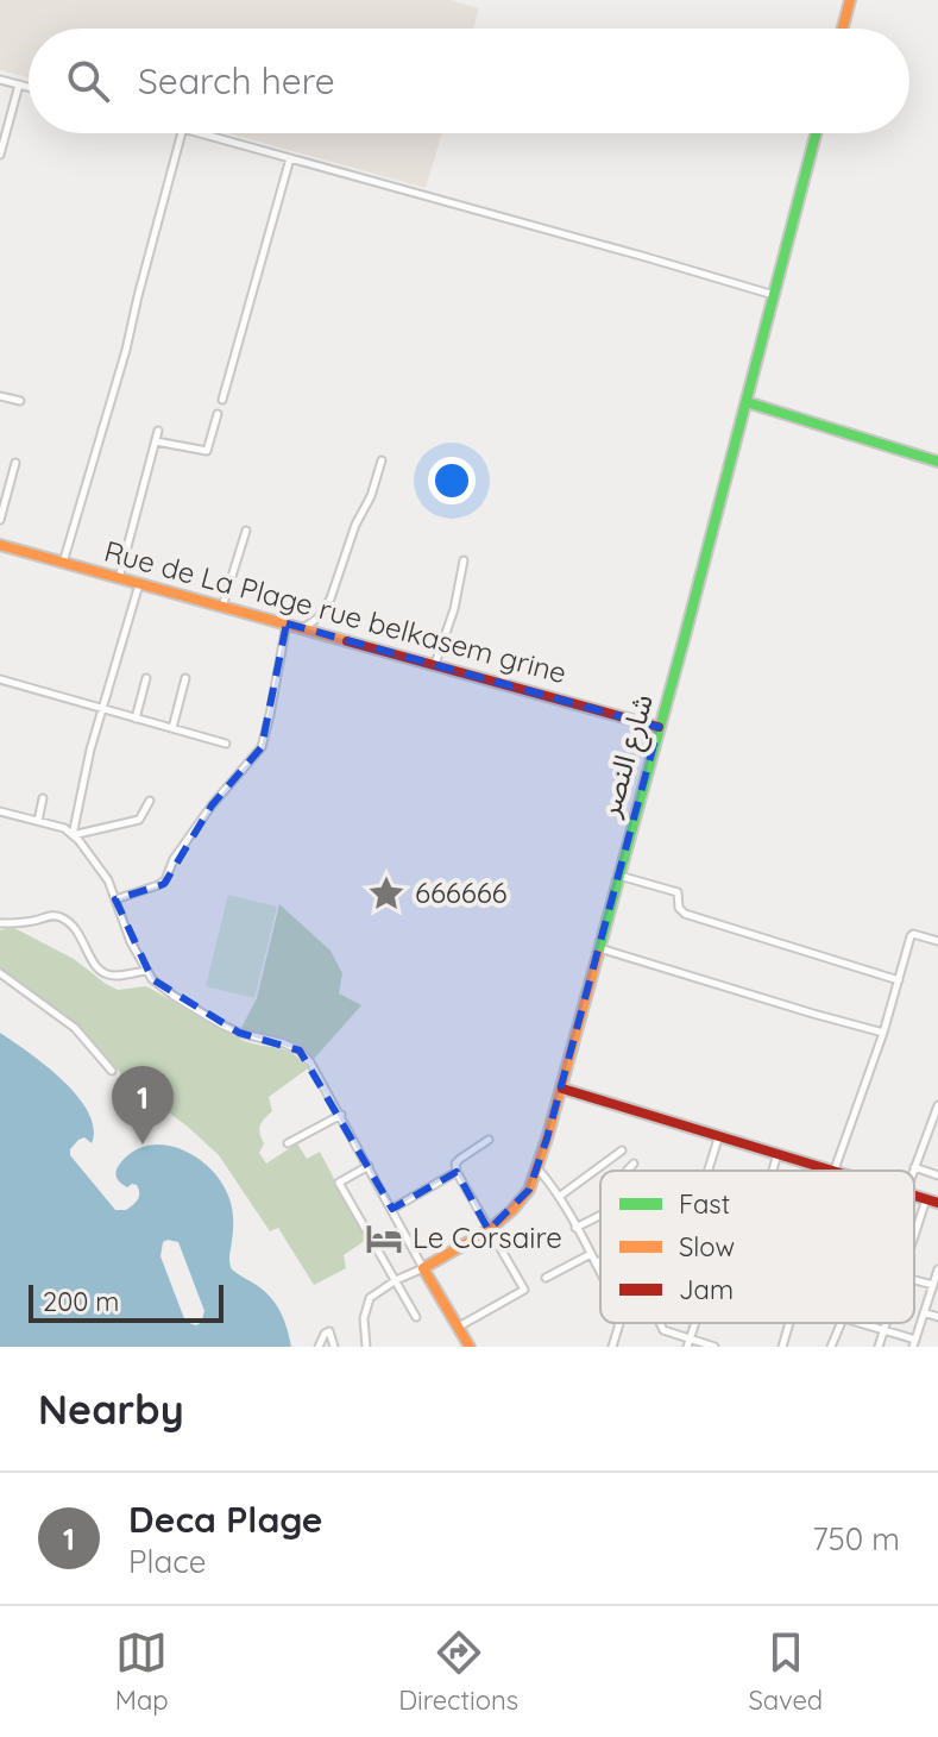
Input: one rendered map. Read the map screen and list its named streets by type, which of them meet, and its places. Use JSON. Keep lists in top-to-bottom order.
{
  "streets": {
    "main road": ["Rue de La Plage rue belkasem grine", "شارع النصر"]
  },
  "crossings": [
    ["Rue de La Plage rue belkasem grine", "شارع النصر"]
  ],
  "places": {
    "place": ["666666"],
    "hotel": ["Le Corsaire"]
  },
  "legend": ["Fast", "Slow", "Jam"],
  "scale_bar": "200 m",
  "page": {
    "search": "Search here",
    "pins": "1",
    "scale": "200 m",
    "heading": "Nearby",
    "list": [
      {
        "mark": "1",
        "name": "Deca Plage",
        "note": "Place",
        "value": "750 m"
      }
    ],
    "nav": ["Map", "Directions", "Saved"]
  }
}
